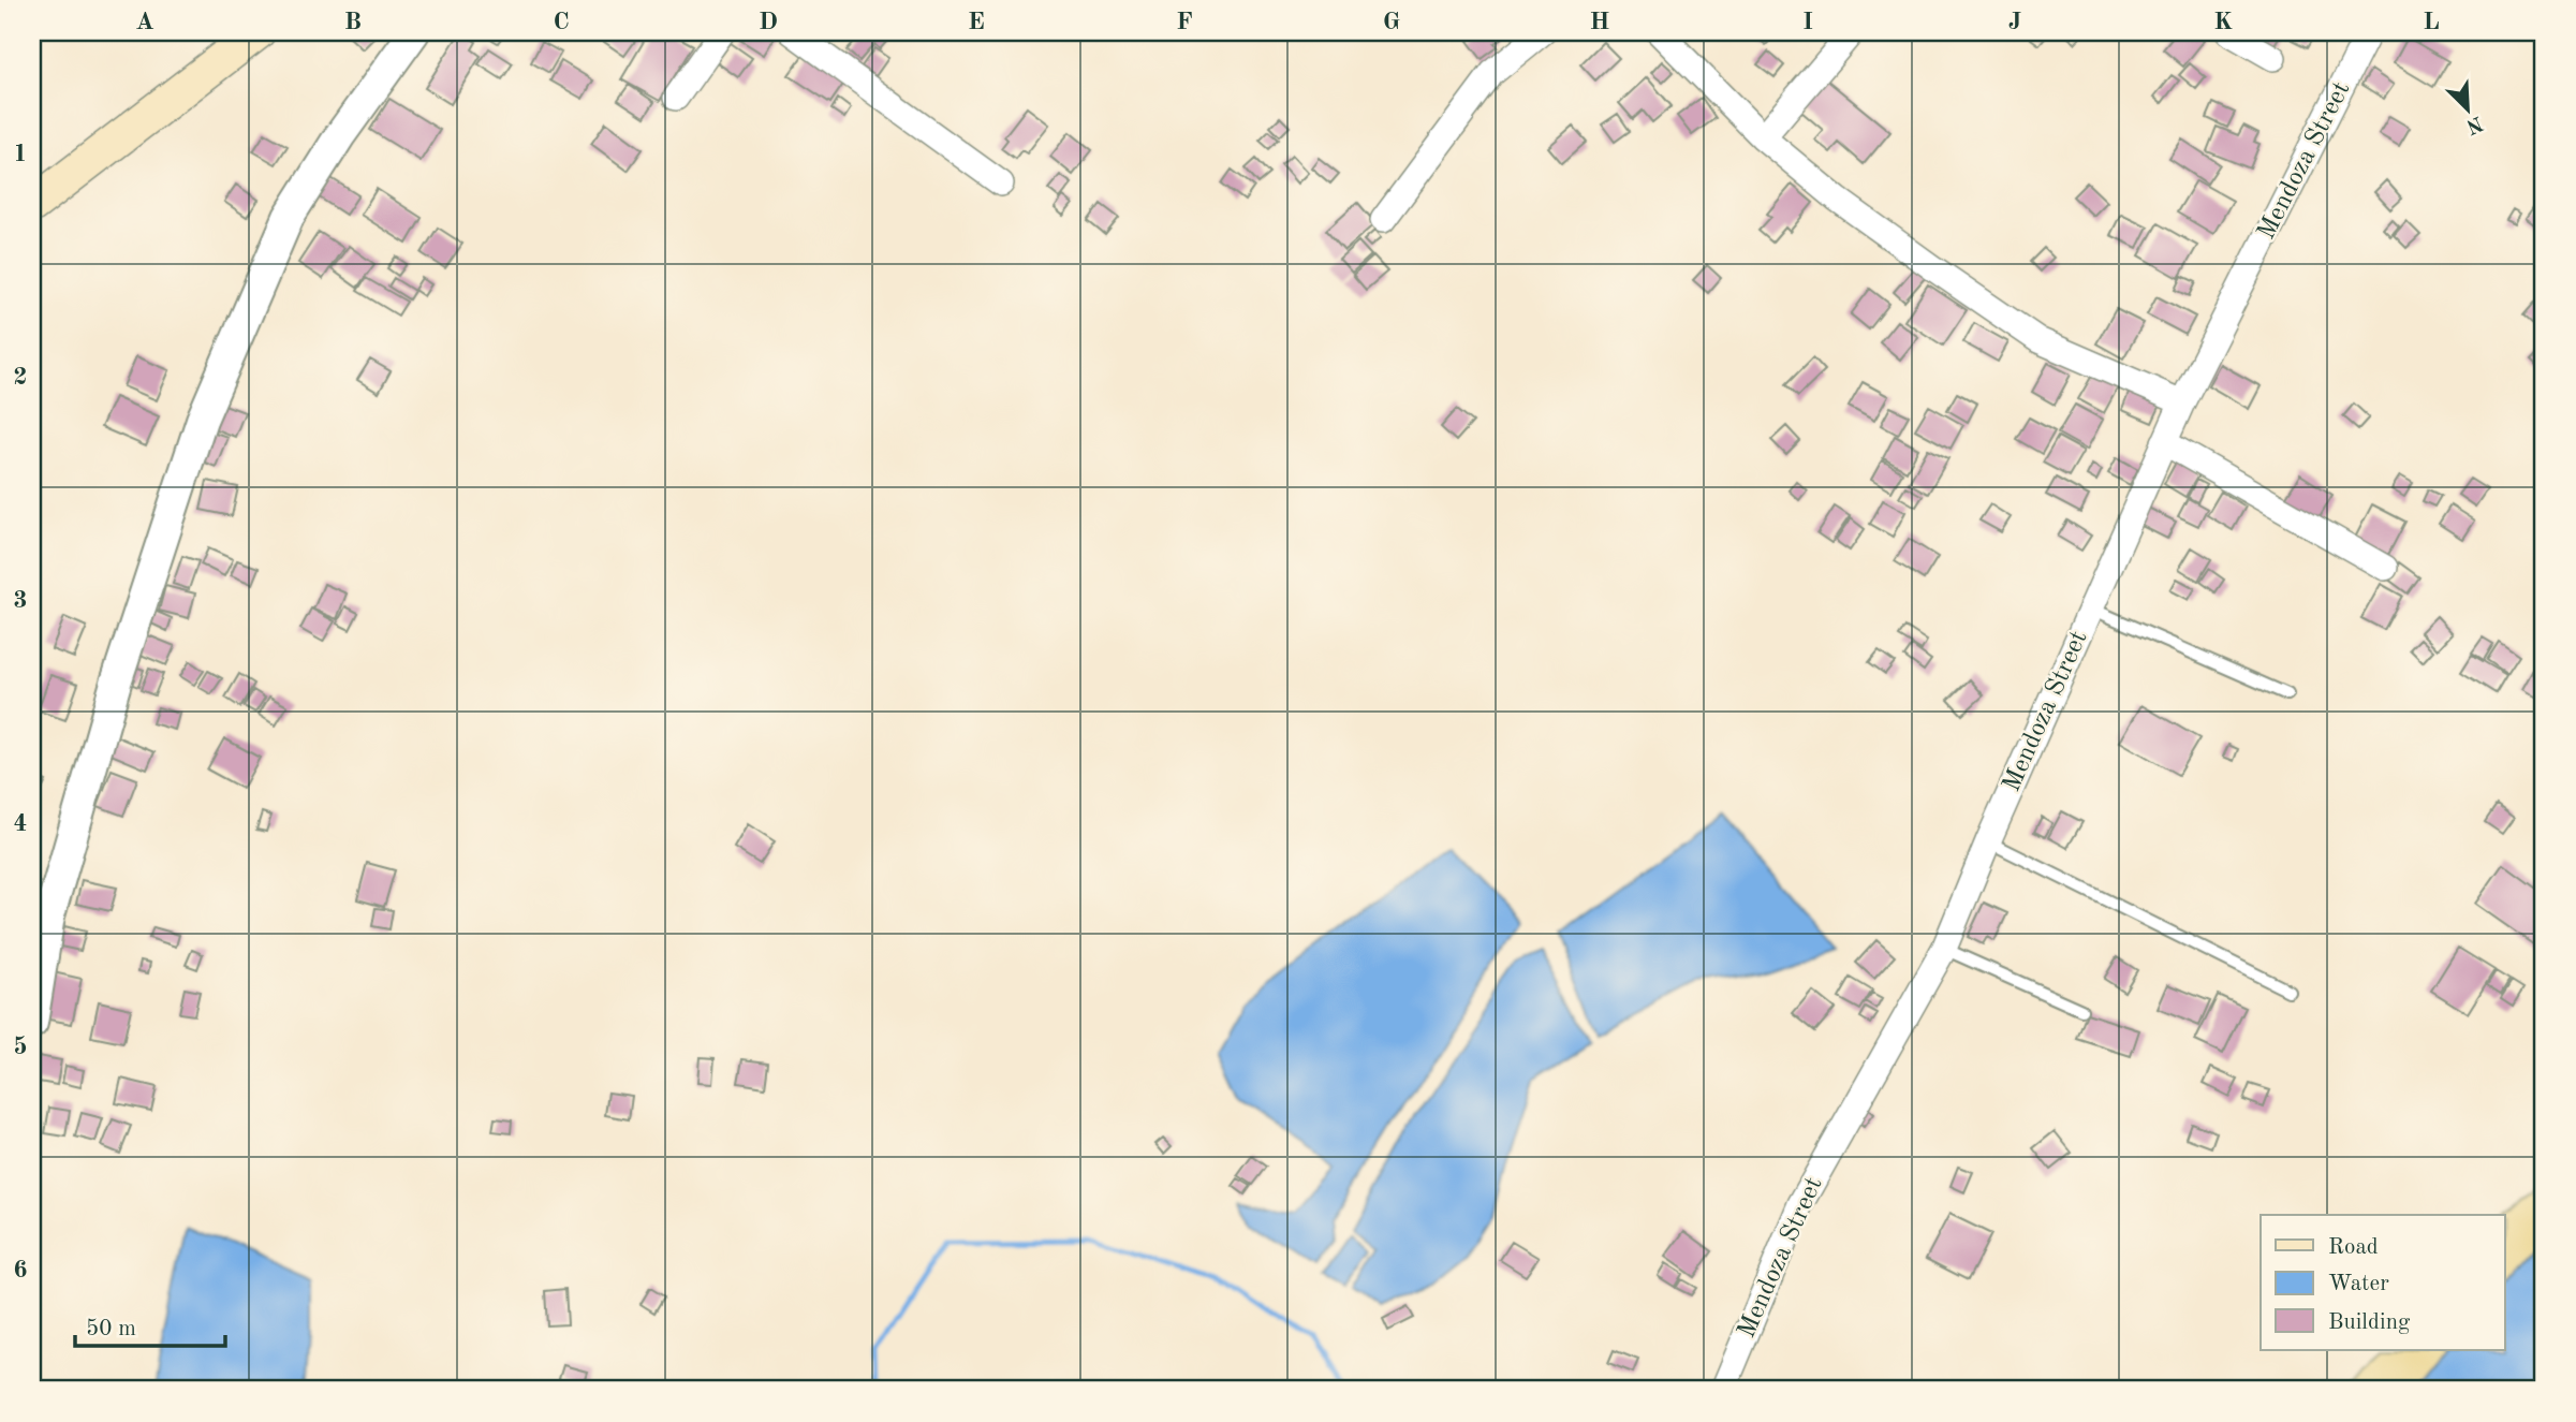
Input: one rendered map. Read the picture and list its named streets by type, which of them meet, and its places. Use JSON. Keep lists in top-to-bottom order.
{
  "streets": {
    "street": ["Mendoza Street"]
  },
  "legend": ["Road", "Water", "Building"],
  "scale_bar": "50 m",
  "north": "bottom right",
  "grid": {
    "columns": [
      "A",
      "B",
      "C",
      "D",
      "E",
      "F",
      "G",
      "H",
      "I",
      "J",
      "K",
      "L"
    ],
    "rows": [
      "1",
      "2",
      "3",
      "4",
      "5",
      "6"
    ]
  }
}
